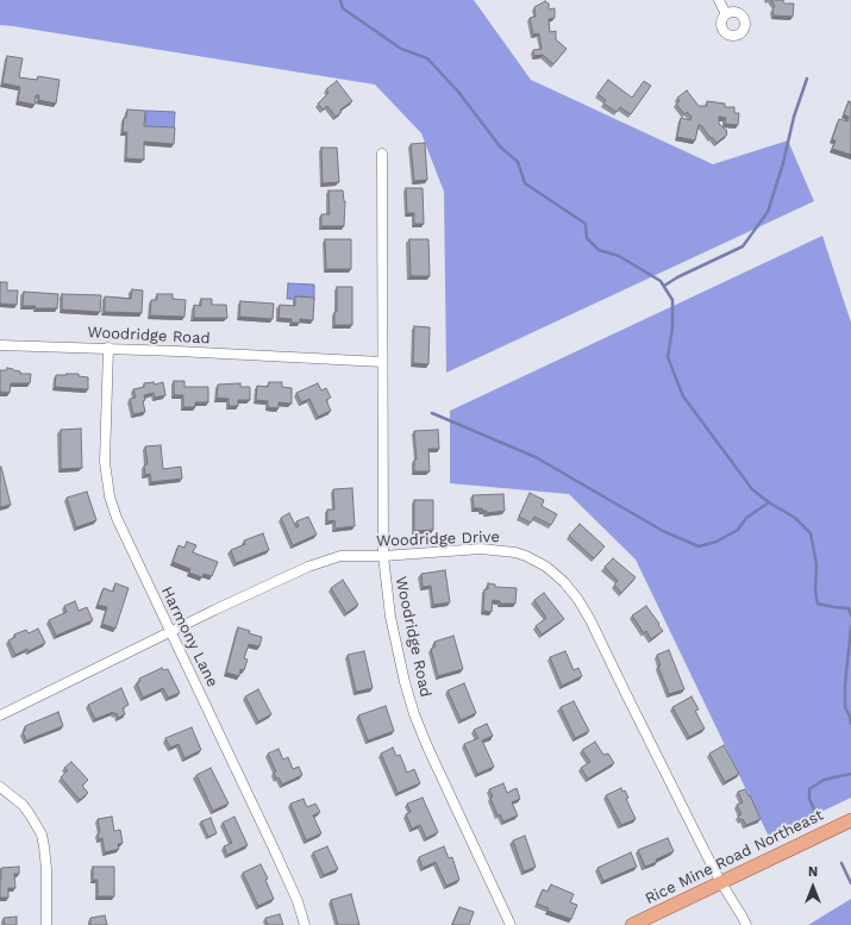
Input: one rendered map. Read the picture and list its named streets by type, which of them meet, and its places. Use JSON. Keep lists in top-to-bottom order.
{
  "streets": {
    "main road": ["Rice Mine Road Northeast"],
    "street": ["Woodridge Road", "Woodridge Drive", "Harmony Lane"]
  },
  "crossings": [
    ["Woodridge Road", "Woodridge Drive"],
    ["Woodridge Road", "Harmony Lane"],
    ["Woodridge Drive", "Harmony Lane"],
    ["Woodridge Drive", "Rice Mine Road Northeast"]
  ],
  "north": "top"
}
